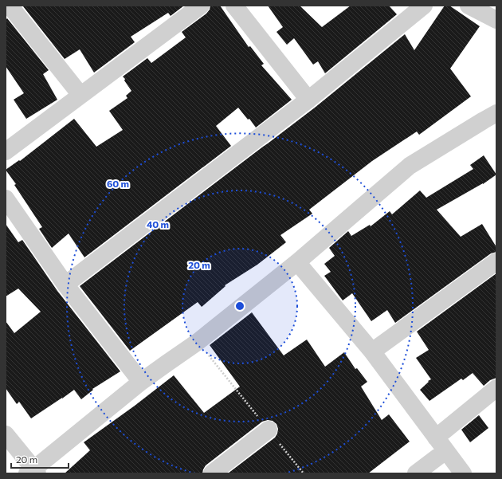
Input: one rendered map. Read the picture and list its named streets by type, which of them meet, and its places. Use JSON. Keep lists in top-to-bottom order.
{
  "scale_bar": "20 m",
  "rings": ["60 m", "40 m", "20 m"]
}
